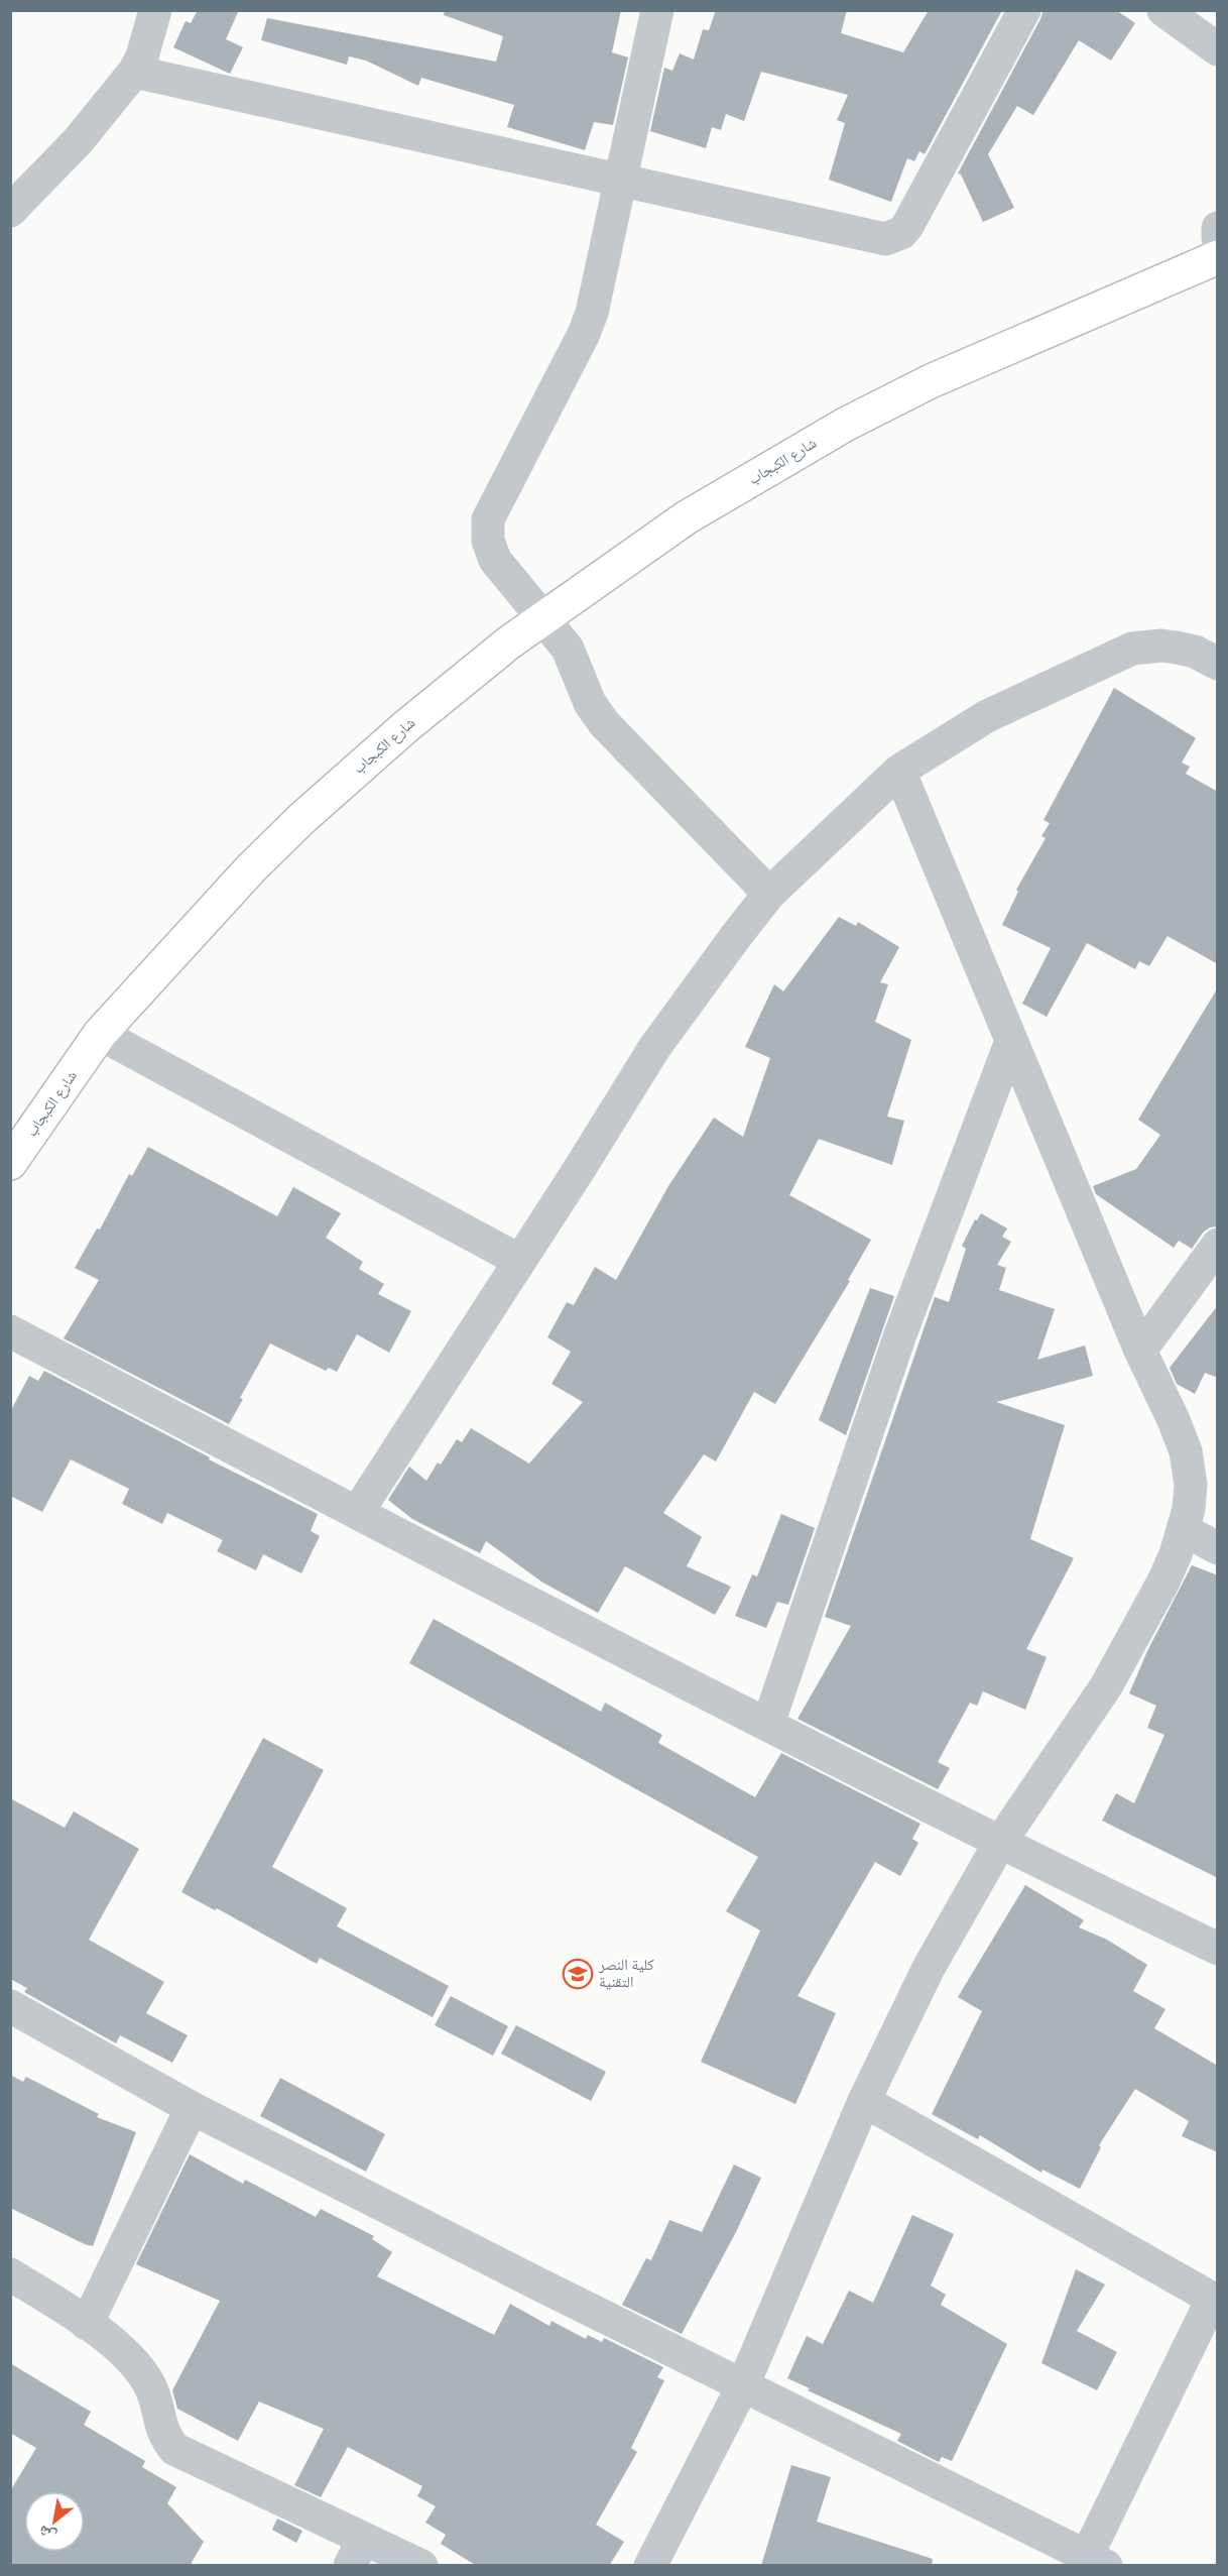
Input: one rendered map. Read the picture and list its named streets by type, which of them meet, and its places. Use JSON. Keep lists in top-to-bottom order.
{
  "streets": {
    "main road": ["شارع الكبجاب"]
  },
  "places": {
    "school or university": ["كلية النصر التقنية"]
  },
  "north": "bottom left"
}
